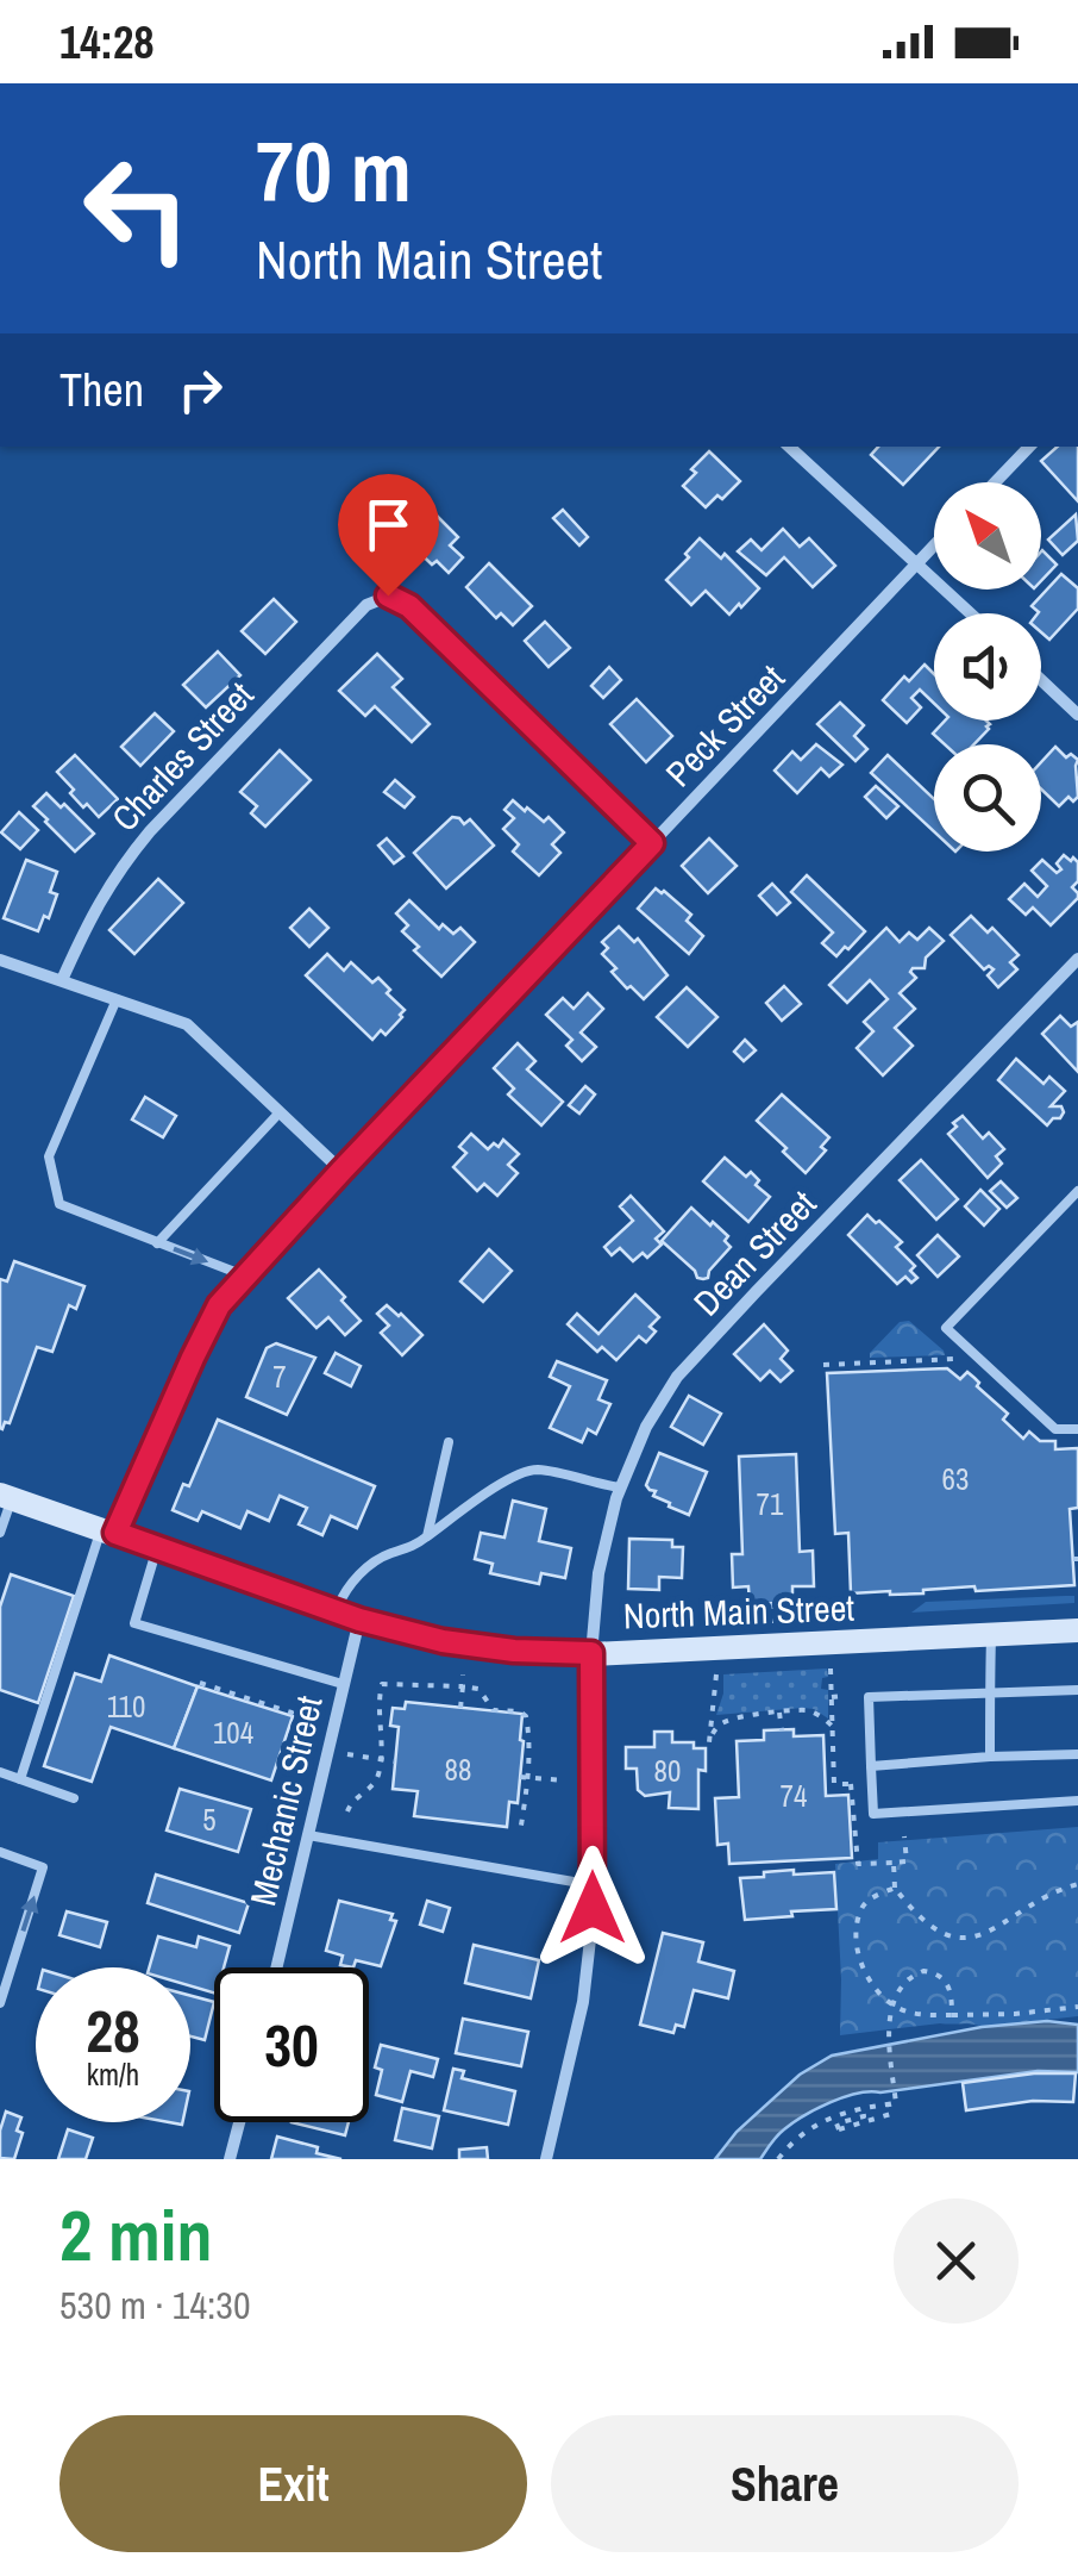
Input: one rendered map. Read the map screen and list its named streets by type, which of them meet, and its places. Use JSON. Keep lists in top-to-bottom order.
{
  "streets": {
    "main road": ["North Main Street"],
    "street": [
      "Peck Street",
      "Charles Street",
      "Dean Street",
      "Mechanic Street"
    ]
  },
  "crossings": [
    ["Peck Street", "Charles Street"],
    ["Peck Street", "North Main Street"],
    ["Dean Street", "North Main Street"],
    ["North Main Street", "Mechanic Street"]
  ],
  "house_numbers": [
    "7",
    "63",
    "71",
    "110",
    "104",
    "88",
    "80",
    "74",
    "5"
  ],
  "north": "top left",
  "page": {
    "status": "14:28",
    "turn": ["70 m", "North Main Street"],
    "then": "Then",
    "speed": "28 km/h",
    "limit": "30",
    "heading": ["2 min", "530 m · 14:30"],
    "buttons": ["Exit", "Share"]
  }
}
